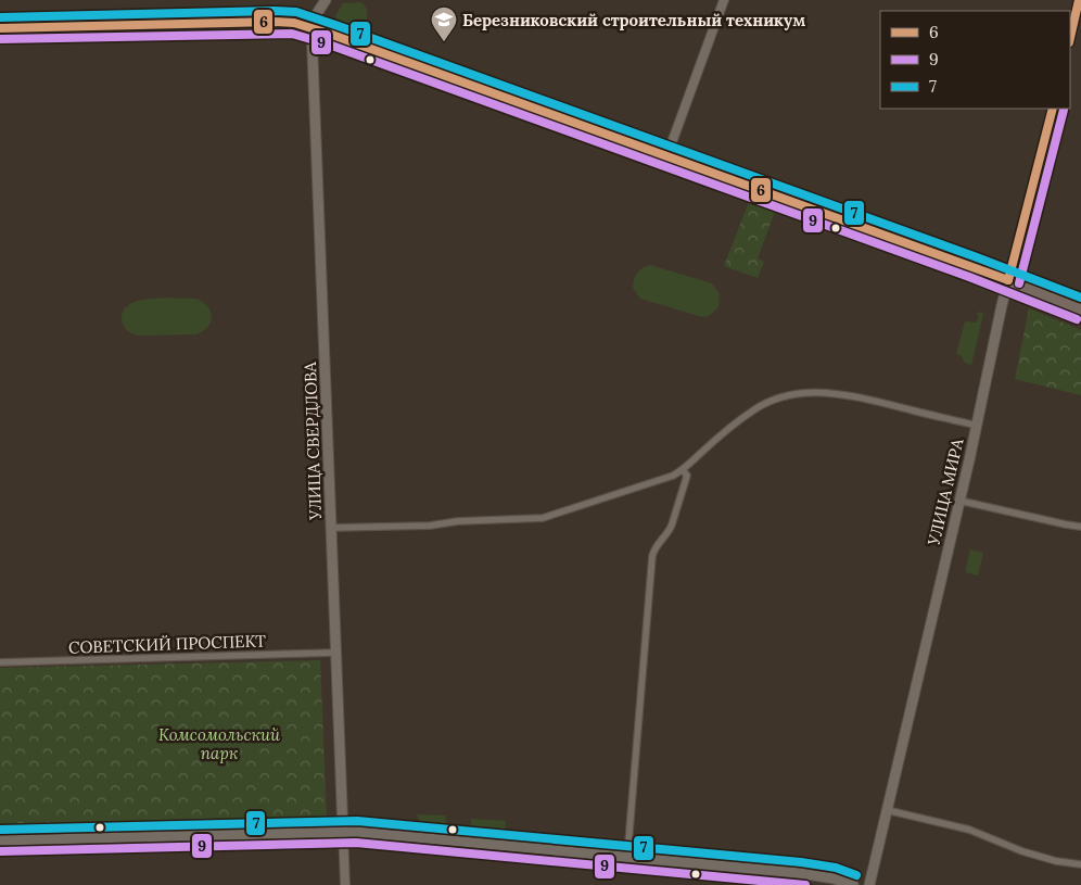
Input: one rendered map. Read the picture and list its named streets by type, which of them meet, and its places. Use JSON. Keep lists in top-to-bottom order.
{
  "streets": {
    "main road": ["УЛИЦА СВЕРДЛОВА", "УЛИЦА МИРА"],
    "street": ["СОВЕТСКИЙ ПРОСПЕКТ"]
  },
  "crossings": [
    ["УЛИЦА СВЕРДЛОВА", "СОВЕТСКИЙ ПРОСПЕКТ"]
  ],
  "parks": ["Комсомольский парк"],
  "places": {
    "school or university": ["Березниковский строительный техникум"]
  },
  "lines": ["transit line 6", "transit line 7", "transit line 9"],
  "legend": ["6", "9", "7"]
}
